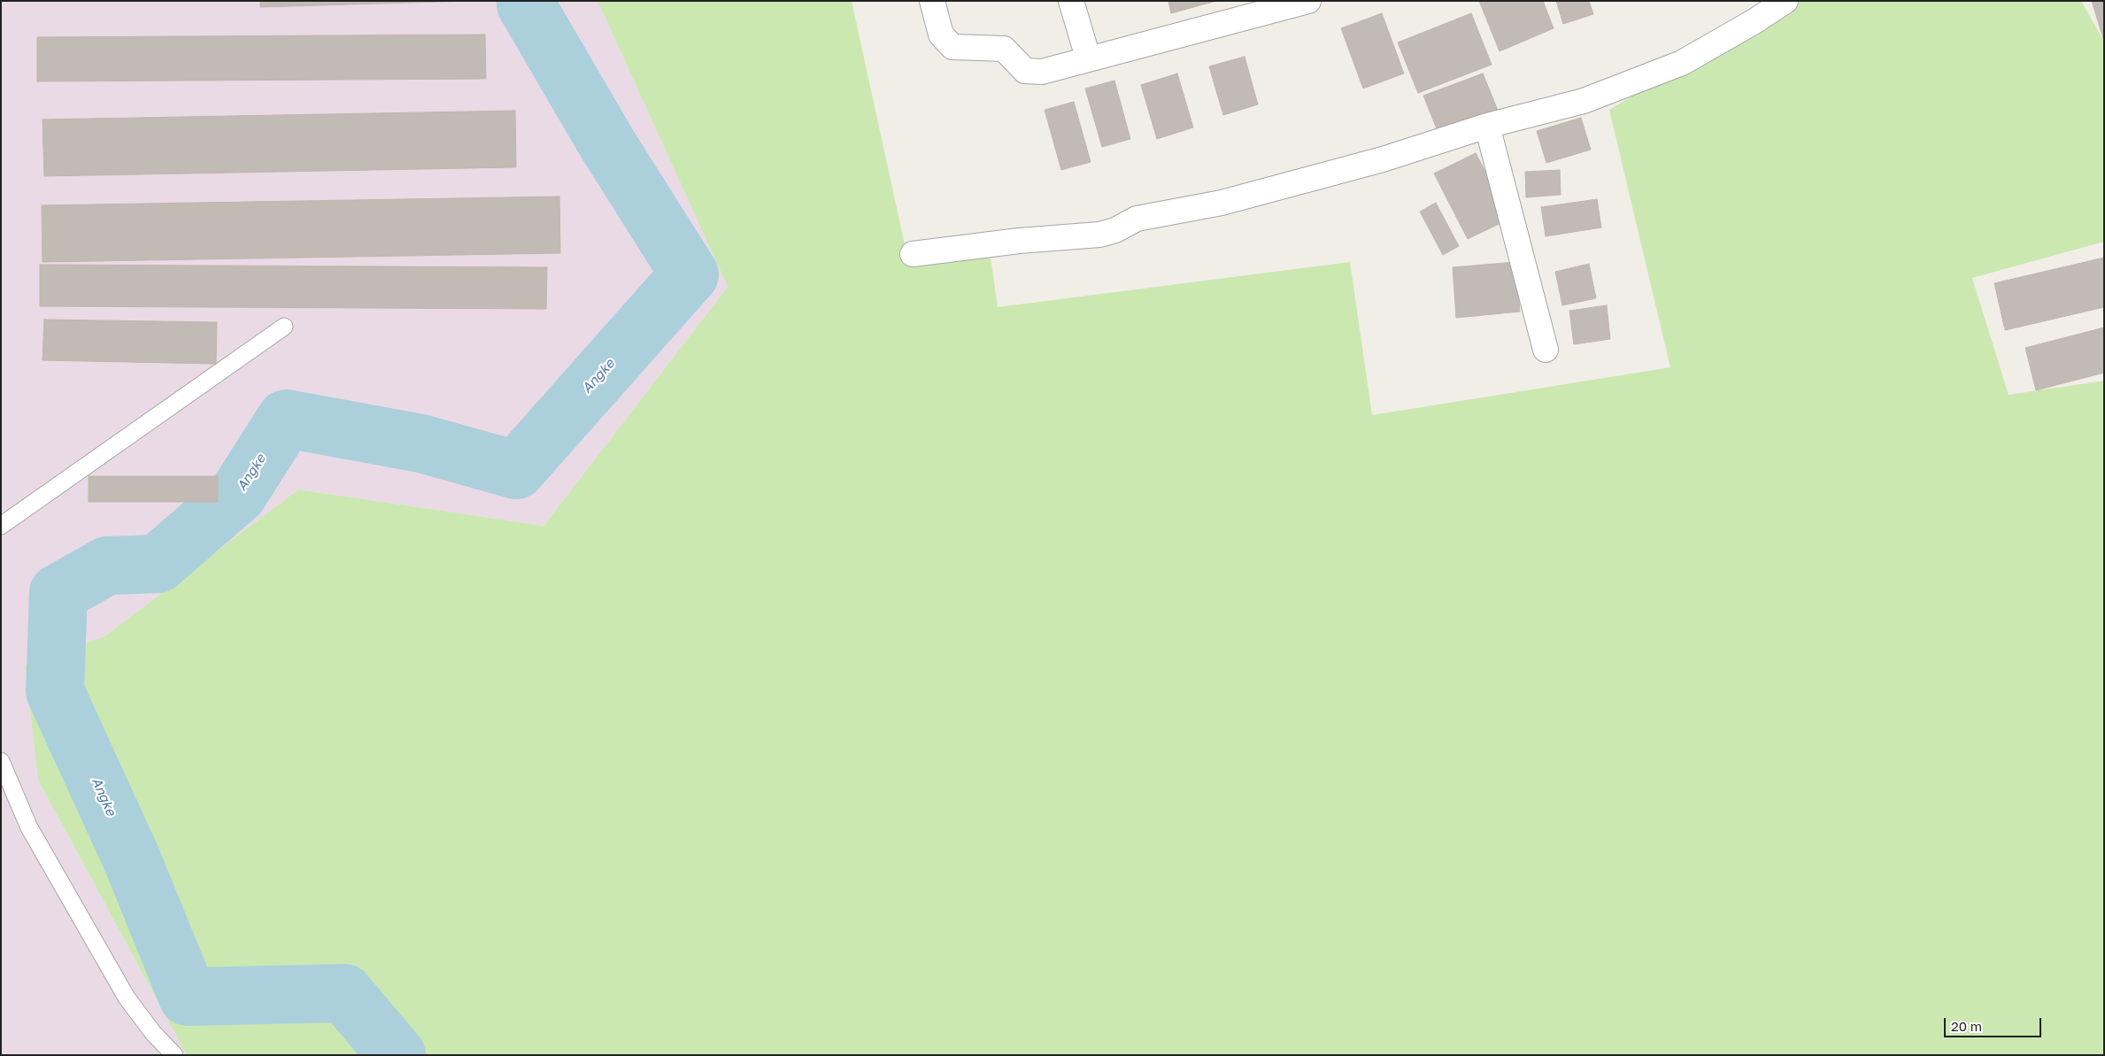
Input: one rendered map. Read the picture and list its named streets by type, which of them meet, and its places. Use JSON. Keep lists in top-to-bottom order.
{
  "water": ["Angke"],
  "scale_bar": "20 m"
}
